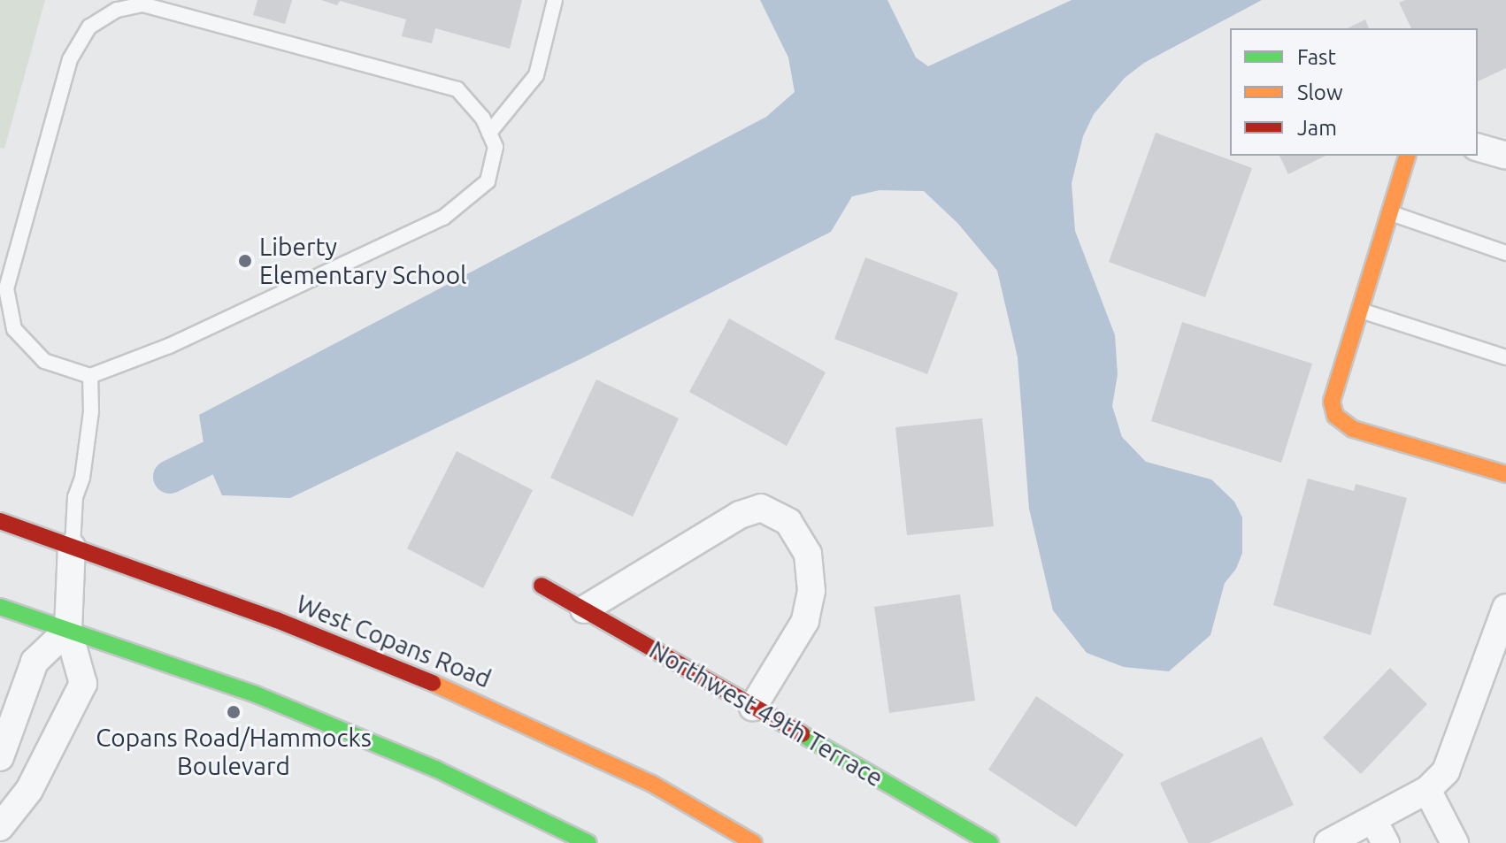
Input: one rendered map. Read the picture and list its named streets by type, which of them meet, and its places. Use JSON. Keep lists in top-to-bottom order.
{
  "streets": {
    "main road": ["West Copans Road", "Northwest 49th Terrace"]
  },
  "places": ["Liberty Elementary School", "Copans Road/Hammocks Boulevard"],
  "legend": ["Fast", "Slow", "Jam"]
}
